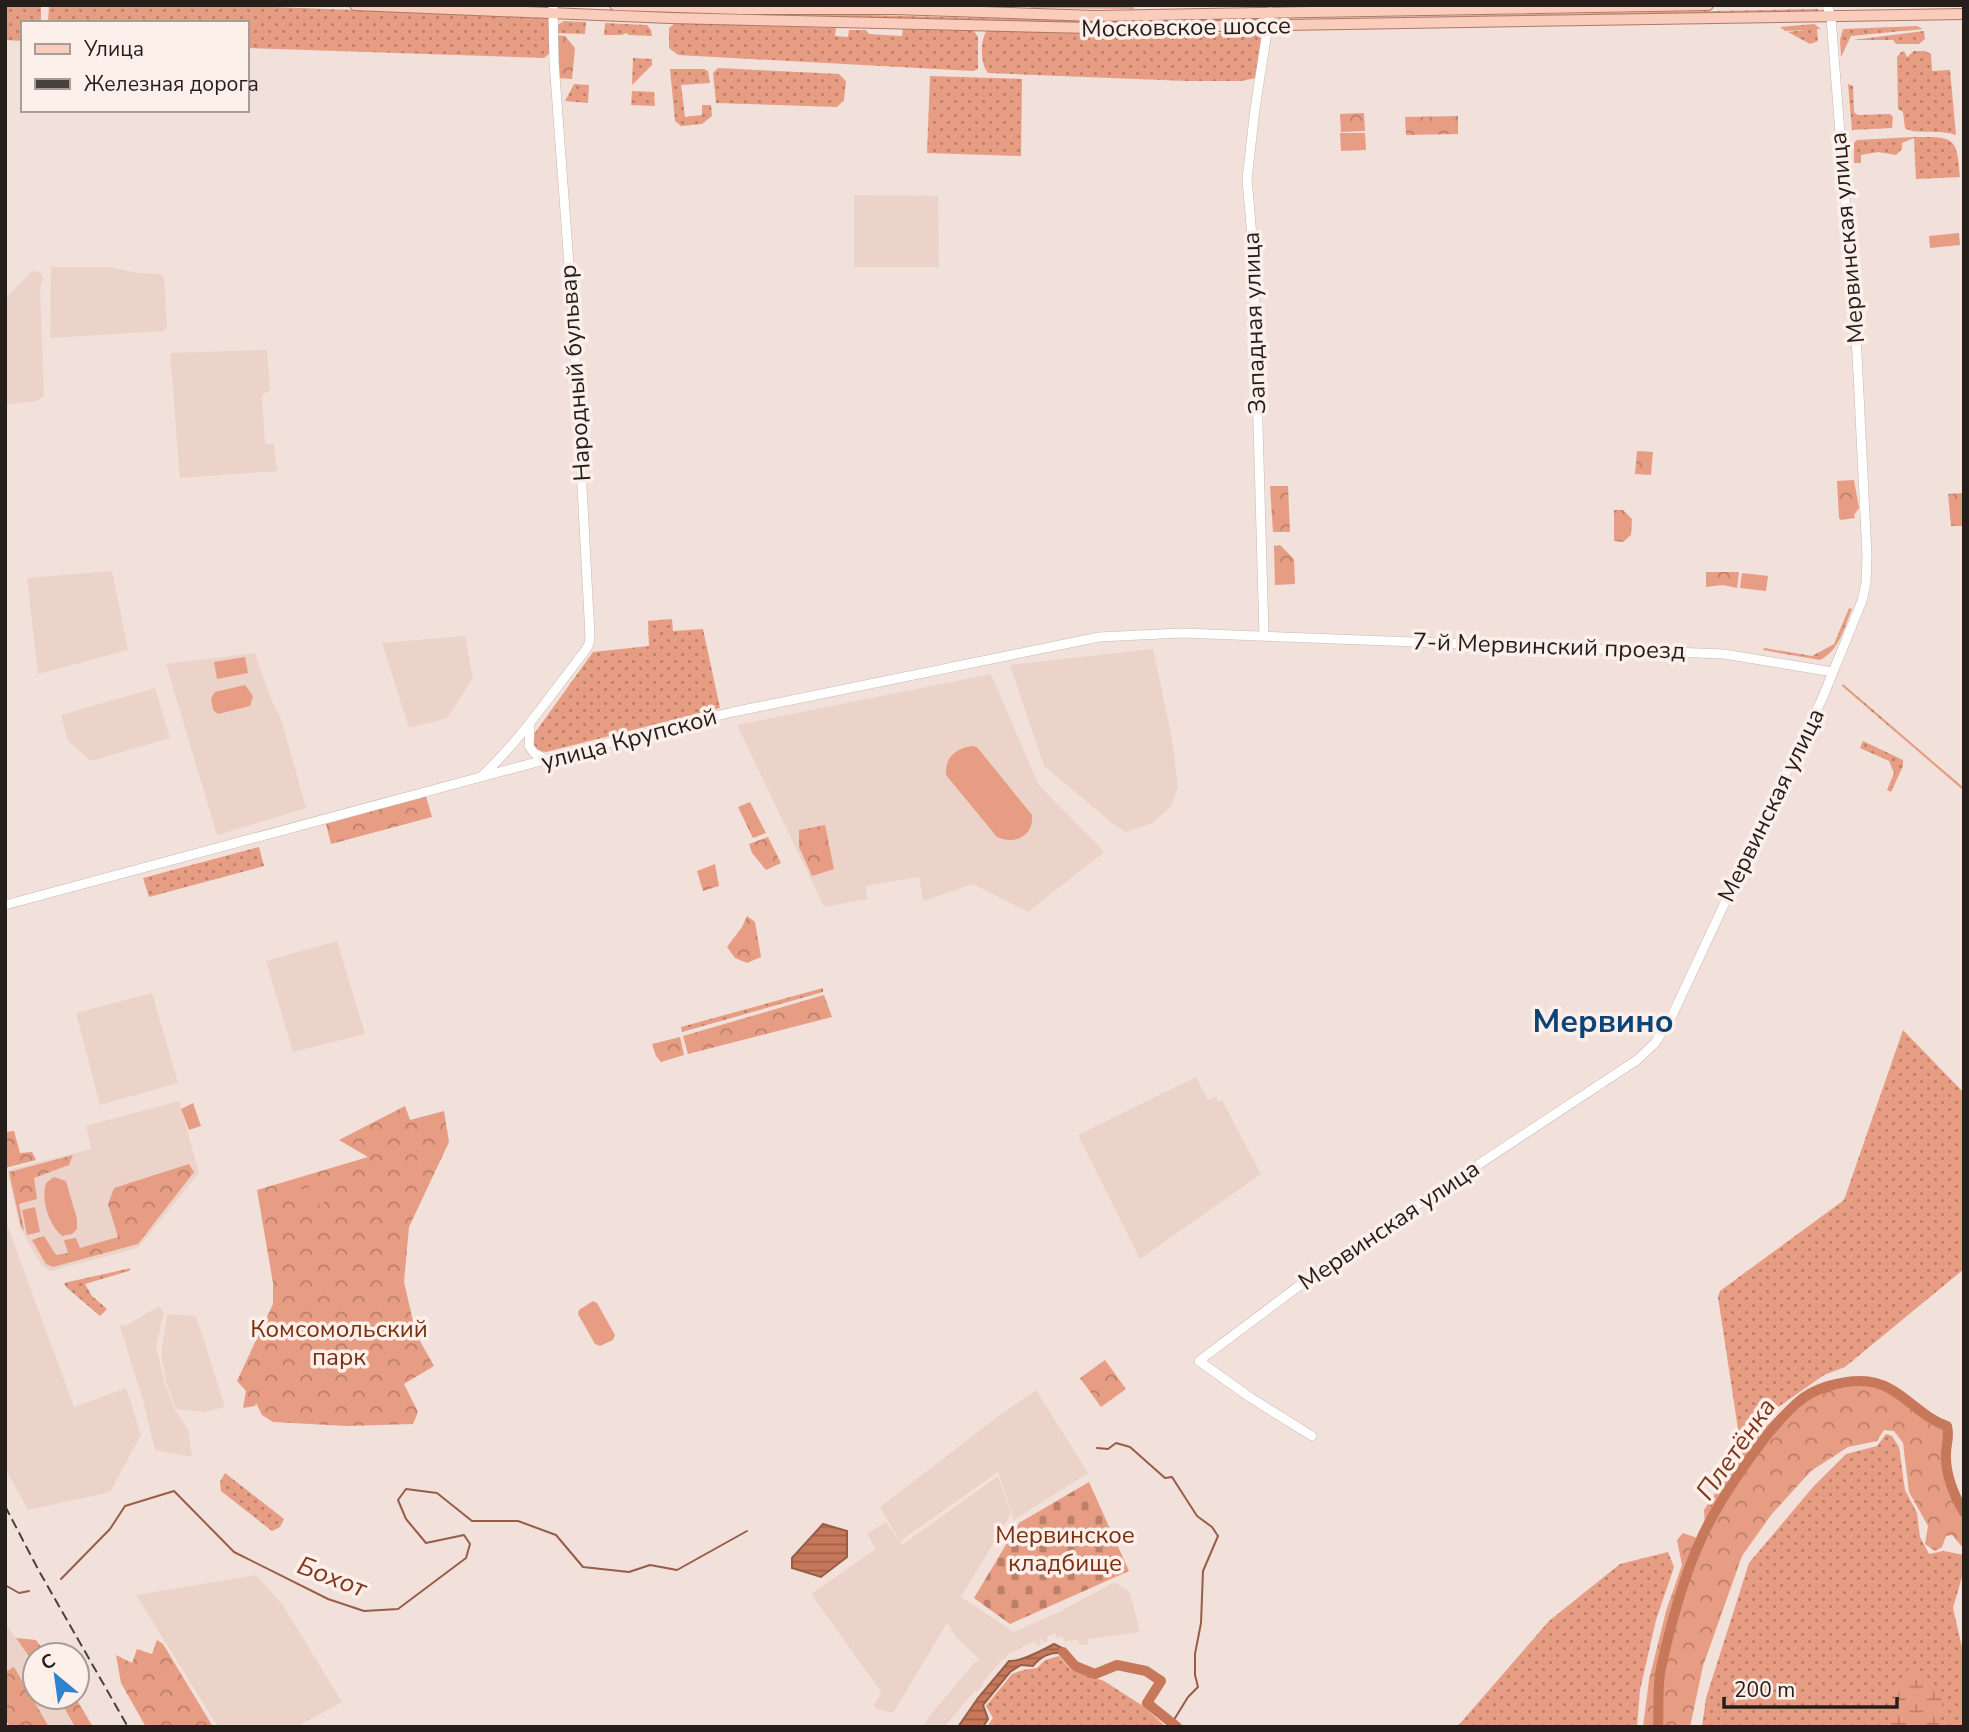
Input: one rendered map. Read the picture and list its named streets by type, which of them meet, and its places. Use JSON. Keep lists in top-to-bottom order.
{
  "streets": {
    "main road": ["Московское шоссе"],
    "street": [
      "Мервинская улица",
      "Западная улица",
      "Народный бульвар",
      "7-й Мервинский проезд",
      "улица Крупской"
    ]
  },
  "crossings": [
    ["Московское шоссе", "Мервинская улица"],
    ["Московское шоссе", "Западная улица"],
    ["Московское шоссе", "Народный бульвар"],
    ["Мервинская улица", "7-й Мервинский проезд"],
    ["Западная улица", "7-й Мервинский проезд"],
    ["Западная улица", "улица Крупской"],
    ["Народный бульвар", "улица Крупской"],
    ["7-й Мервинский проезд", "улица Крупской"]
  ],
  "districts": ["Мервино"],
  "water": ["Плетёнка", "Бохот"],
  "parks": ["Комсомольский парк", "Мервинское кладбище"],
  "legend": ["Улица", "Железная дорога"],
  "scale_bar": "200 m",
  "north": "top left"
}
